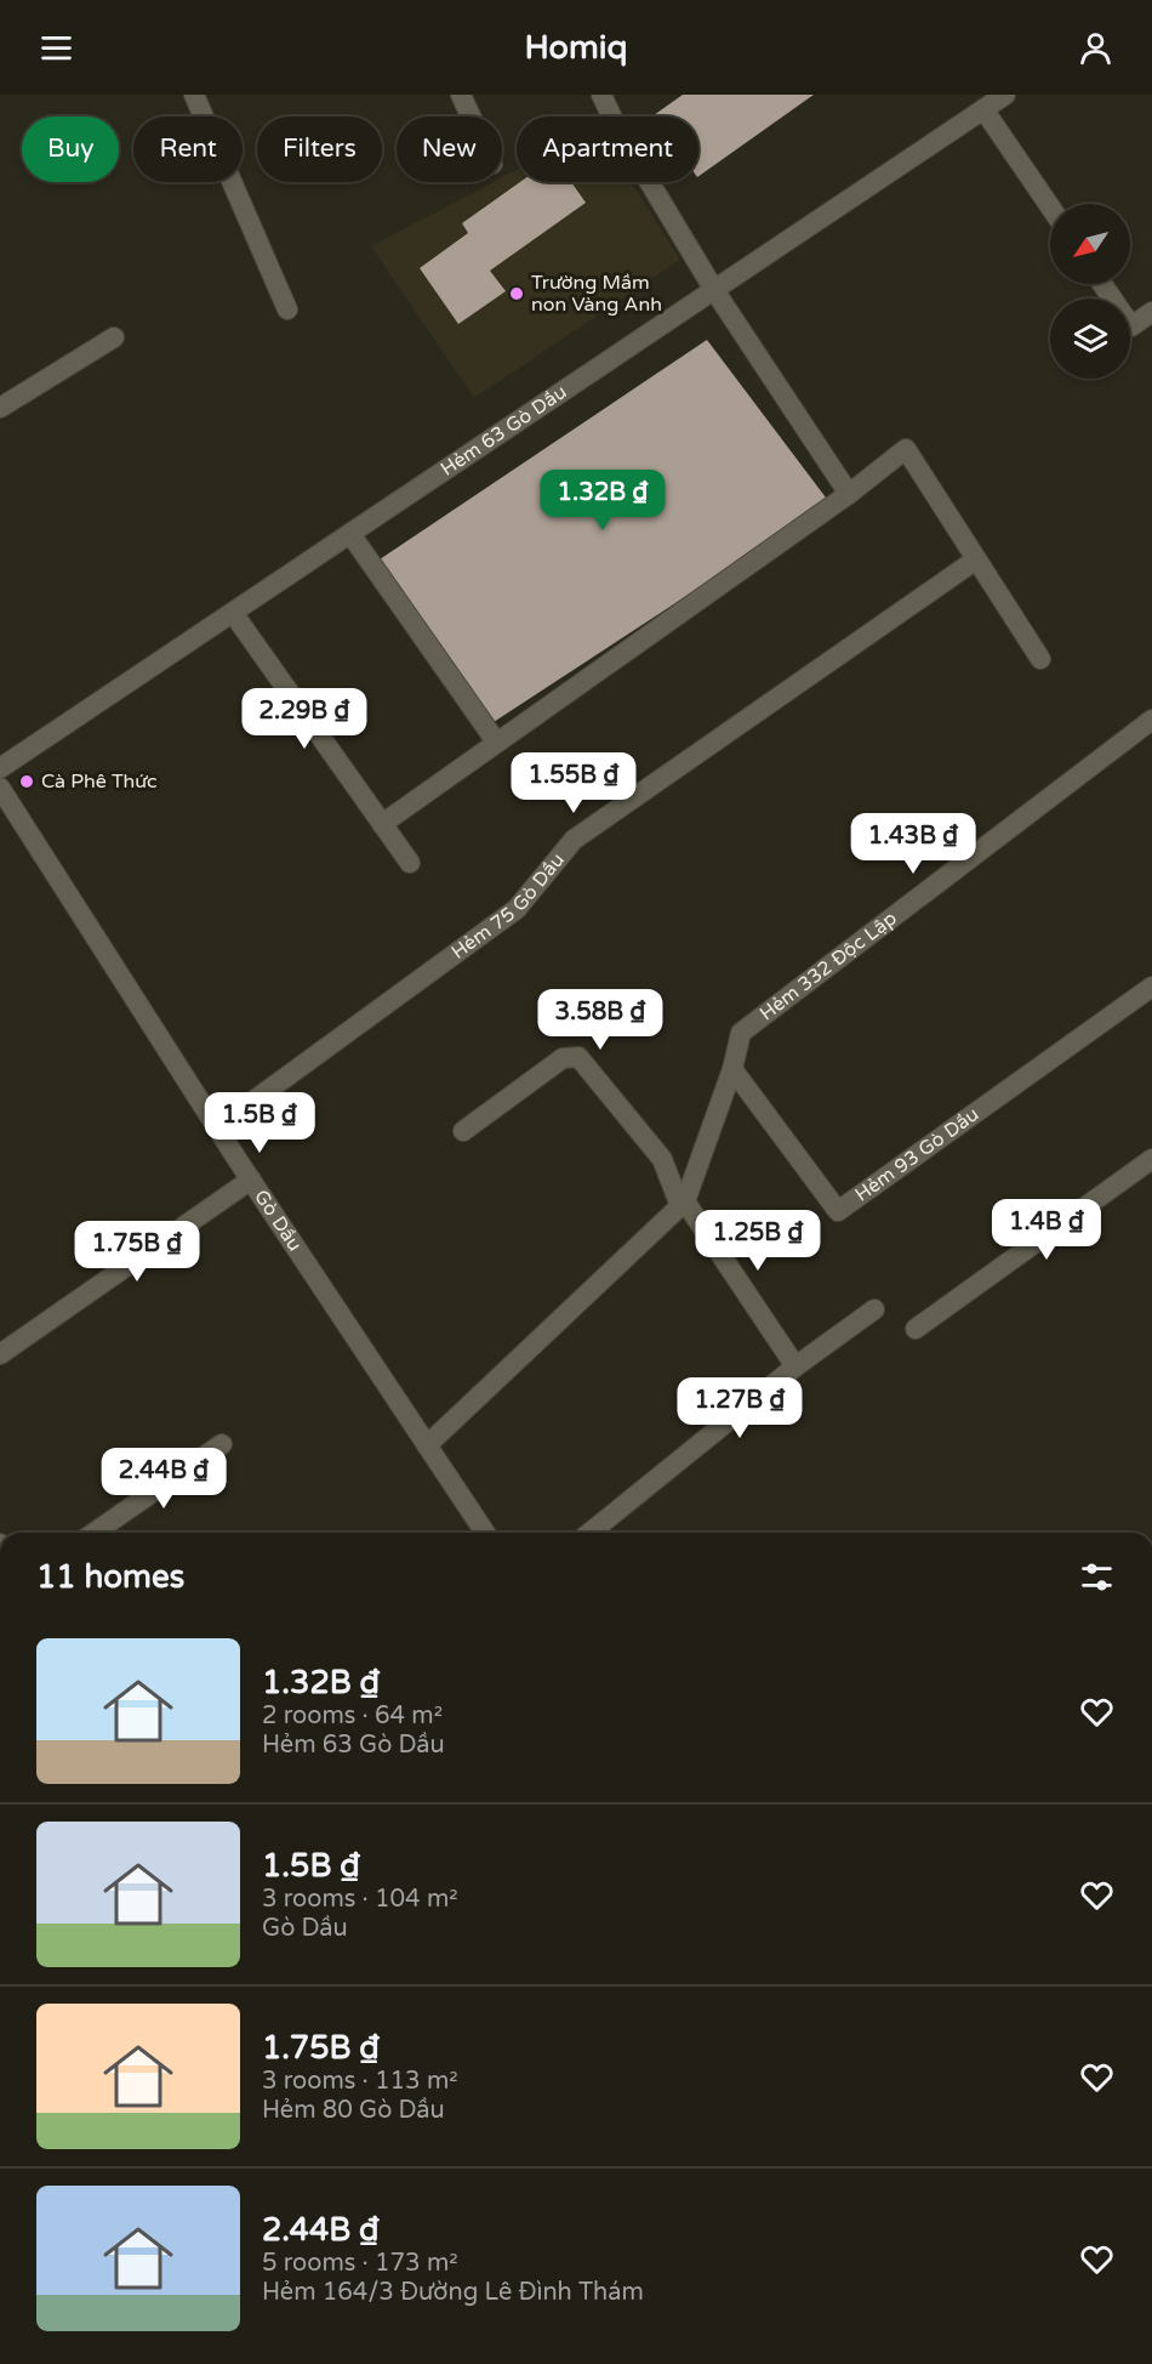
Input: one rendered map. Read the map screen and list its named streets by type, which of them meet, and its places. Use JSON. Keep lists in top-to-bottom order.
{
  "streets": {
    "street": [
      "Hẻm 63 Gò Dầu",
      "Hẻm 75 Gò Dầu",
      "Hẻm 332 Độc Lập",
      "Hẻm 93 Gò Dầu",
      "Gò Dầu"
    ]
  },
  "crossings": [
    ["Hẻm 75 Gò Dầu", "Gò Dầu"],
    ["Hẻm 332 Độc Lập", "Hẻm 93 Gò Dầu"]
  ],
  "places": ["Trường Mầm non Vàng Anh", "Cà Phê Thức"],
  "north": "bottom left",
  "page": {
    "header": "Homiq",
    "chip": [
      "Buy",
      "Rent",
      "Filters",
      "New",
      "Apartment"
    ],
    "price": [
      "1.32B ₫",
      "2.29B ₫",
      "1.55B ₫",
      "1.43B ₫",
      "3.58B ₫",
      "1.5B ₫",
      "1.4B ₫",
      "1.25B ₫",
      "1.75B ₫",
      "1.27B ₫",
      "2.44B ₫"
    ],
    "heading": "11 homes",
    "list": [
      {
        "name": "1.32B ₫",
        "note": "2 rooms · 64 m² · Hẻm 63 Gò Dầu"
      },
      {
        "name": "1.5B ₫",
        "note": "3 rooms · 104 m² · Gò Dầu"
      },
      {
        "name": "1.75B ₫",
        "note": "3 rooms · 113 m² · Hẻm 80 Gò Dầu"
      },
      {
        "name": "2.44B ₫",
        "note": "5 rooms · 173 m² · Hẻm 164/3 Đường Lê Đình Thám"
      }
    ]
  }
}
